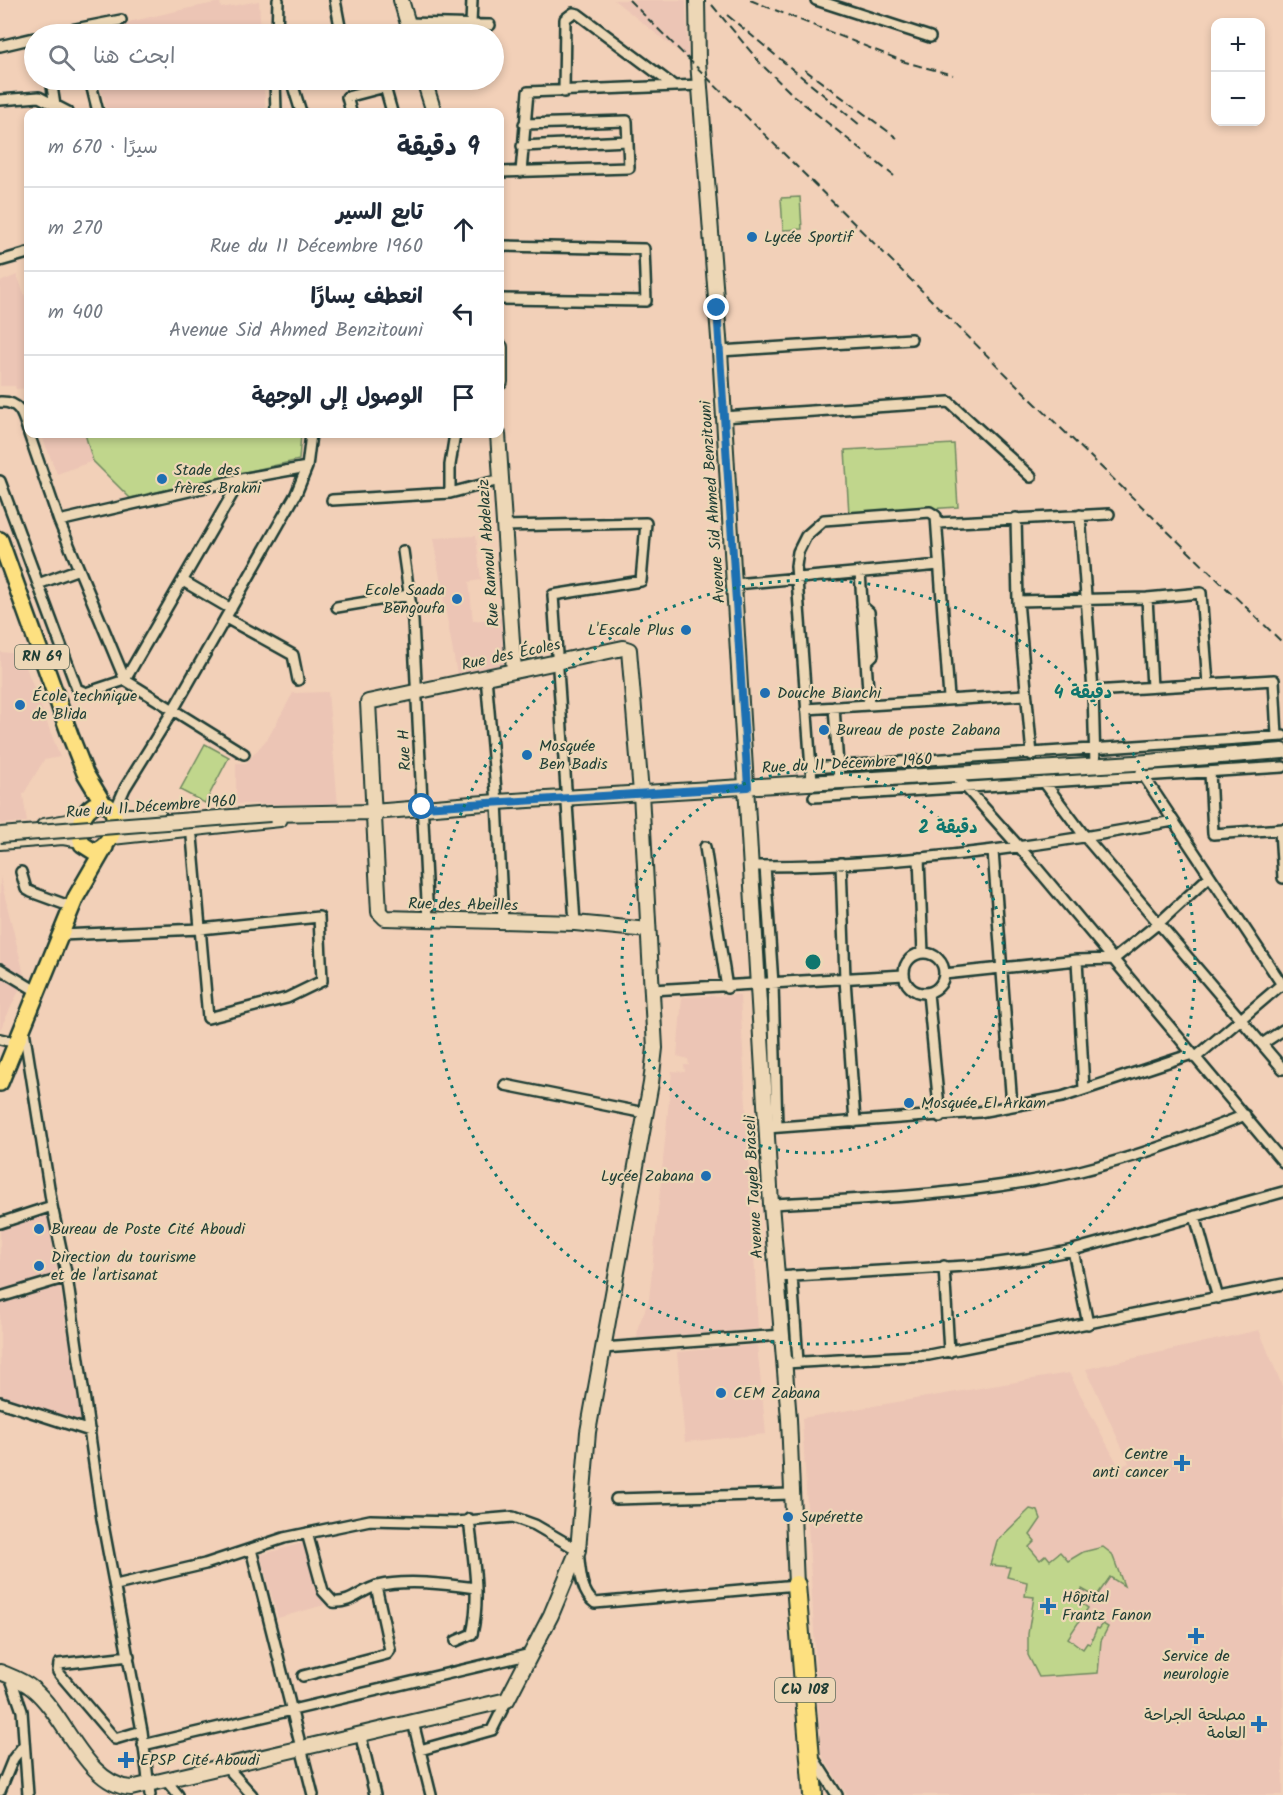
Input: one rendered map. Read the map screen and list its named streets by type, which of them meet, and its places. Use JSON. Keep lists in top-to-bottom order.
{
  "streets": {
    "highway": ["CW 108"],
    "main road": [
      "Avenue Sid Ahmed Benzitouni",
      "Rue Ramoul Abdelaziz",
      "Rue des Écoles",
      "RN 69",
      "Rue du 11 Décembre 1960",
      "Rue des Abeilles",
      "Avenue Tayeb Braseli"
    ],
    "street": ["Rue H"]
  },
  "crossings": [
    ["Avenue Sid Ahmed Benzitouni", "Rue du 11 Décembre 1960"],
    ["Avenue Sid Ahmed Benzitouni", "Avenue Tayeb Braseli"],
    ["Rue Ramoul Abdelaziz", "Rue des Écoles"],
    ["Rue des Écoles", "Rue H"],
    ["Rue des Écoles", "Rue du 11 Décembre 1960"],
    ["Rue des Écoles", "Rue des Abeilles"],
    ["Rue H", "Rue du 11 Décembre 1960"],
    ["Rue H", "Rue des Abeilles"],
    ["Rue du 11 Décembre 1960", "Rue des Abeilles"],
    ["Rue du 11 Décembre 1960", "Avenue Tayeb Braseli"],
    ["Avenue Tayeb Braseli", "CW 108"]
  ],
  "places": {
    "other": [
      "Lycée Sportif",
      "Stade des frères Brakni",
      "Ecole Saada Bengoufa",
      "L'Escale Plus",
      "Douche Bianchi",
      "École technique de Blida",
      "Bureau de poste Zabana",
      "Mosquée Ben Badis",
      "Mosquée El Arkam",
      "Lycée Zabana",
      "Bureau de Poste Cité Aboudi",
      "Direction du tourisme et de l'artisanat",
      "CEM Zabana",
      "Supérette"
    ],
    "health": [
      "Centre anti cancer",
      "Hôpital Frantz Fanon",
      "Service de neurologie",
      "مصلحة الجراحة العامة",
      "EPSP Cité Aboudi"
    ]
  },
  "page": {
    "map_buttons": ["+", "−"],
    "search": "ابحث هنا",
    "heading": ["9 دقيقة", "سيرًا · 670 m"],
    "list": [
      ["تابع السير", "Rue du 11 Décembre 1960", "270 m"],
      ["انعطف يسارًا", "Avenue Sid Ahmed Benzitouni", "400 m"],
      "الوصول إلى الوجهة"
    ]
  },
  "rings": ["4 دقيقة", "2 دقيقة"]
}
